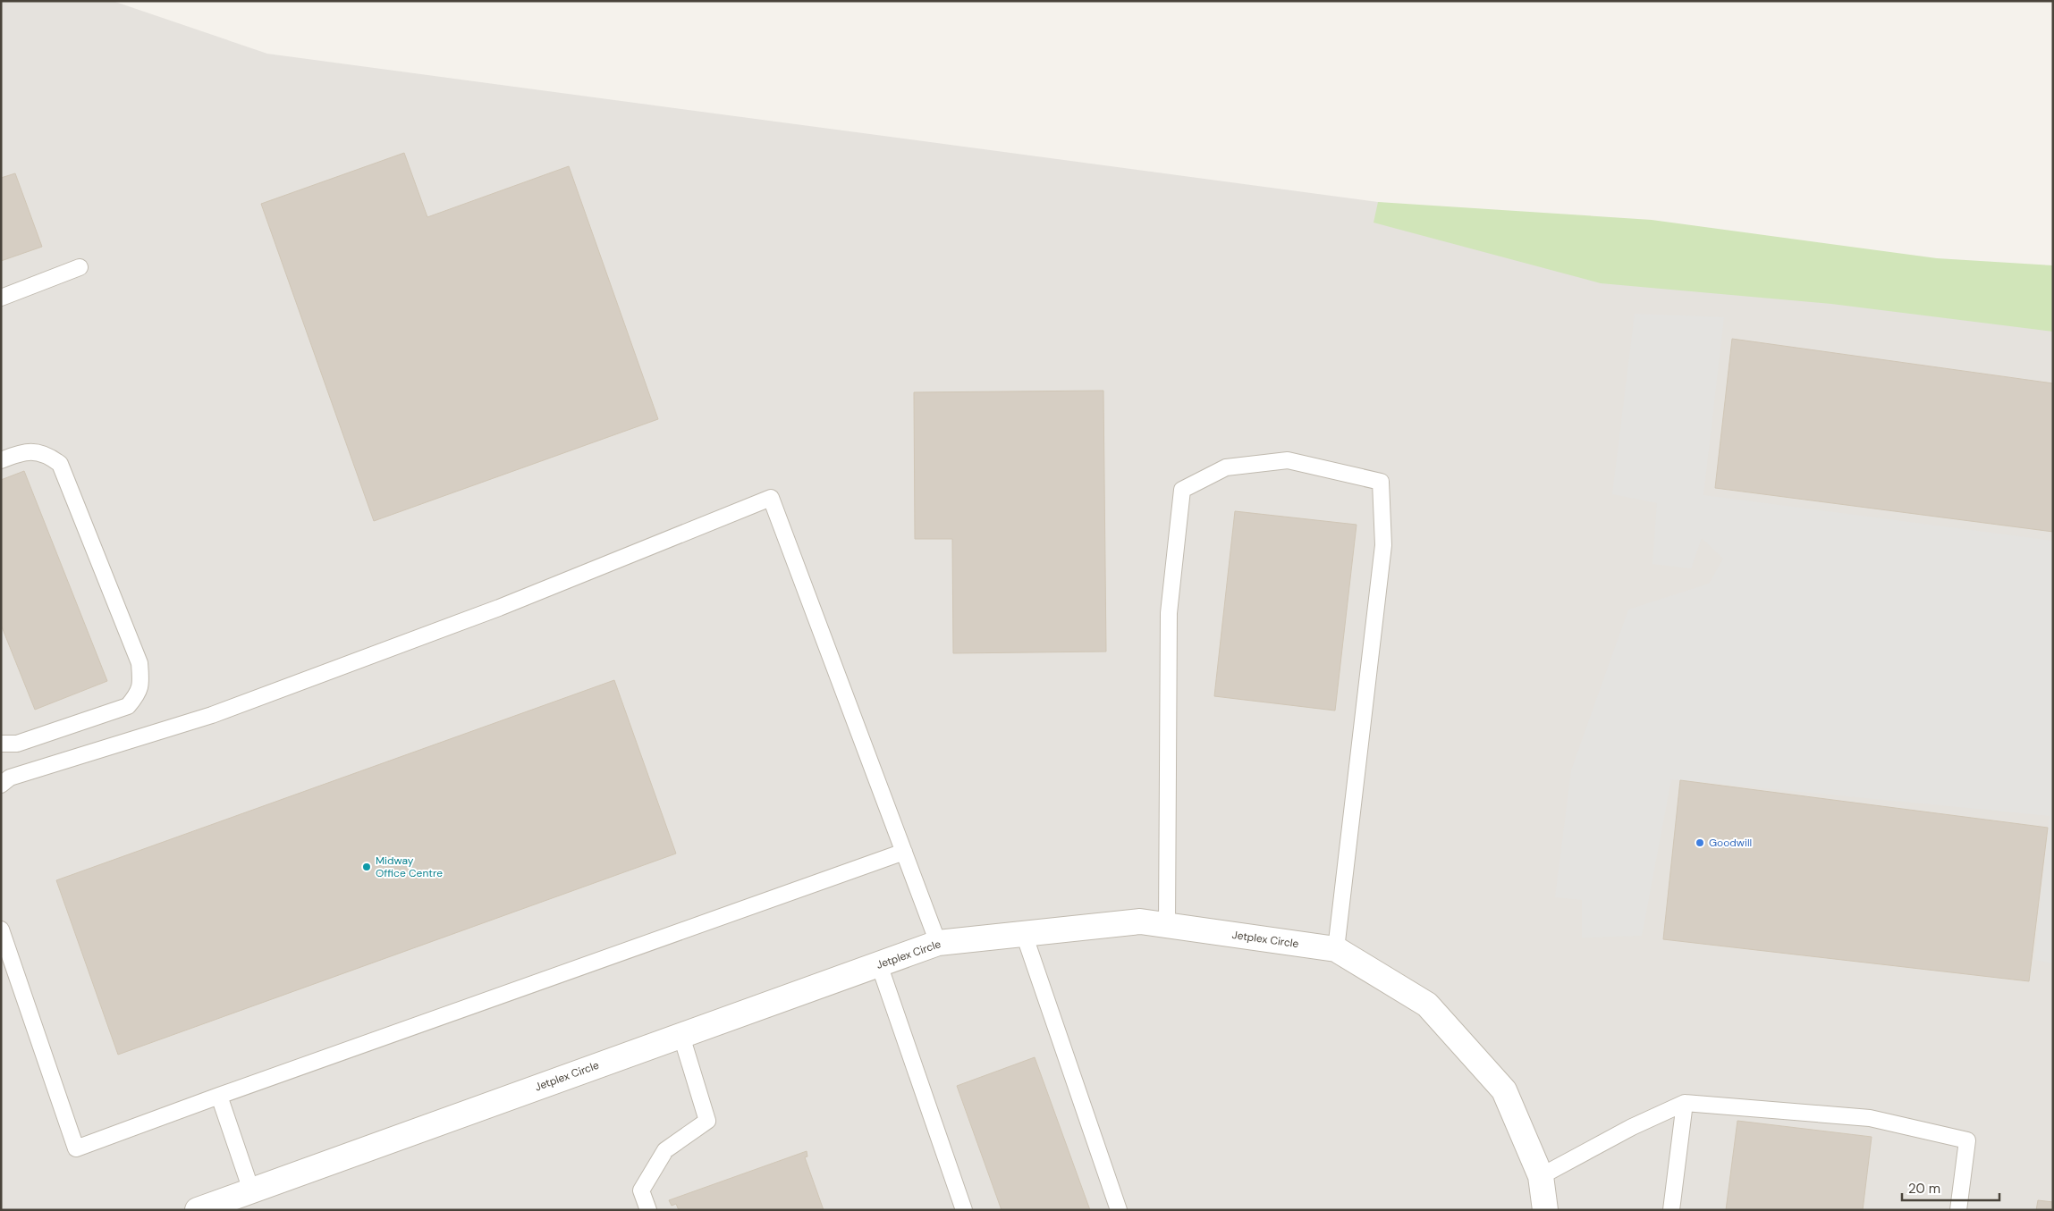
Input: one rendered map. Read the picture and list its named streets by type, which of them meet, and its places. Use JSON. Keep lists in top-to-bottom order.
{
  "streets": {
    "street": ["Jetplex Circle"]
  },
  "places": ["Goodwill", "Midway Office Centre"],
  "scale_bar": "20 m"
}
